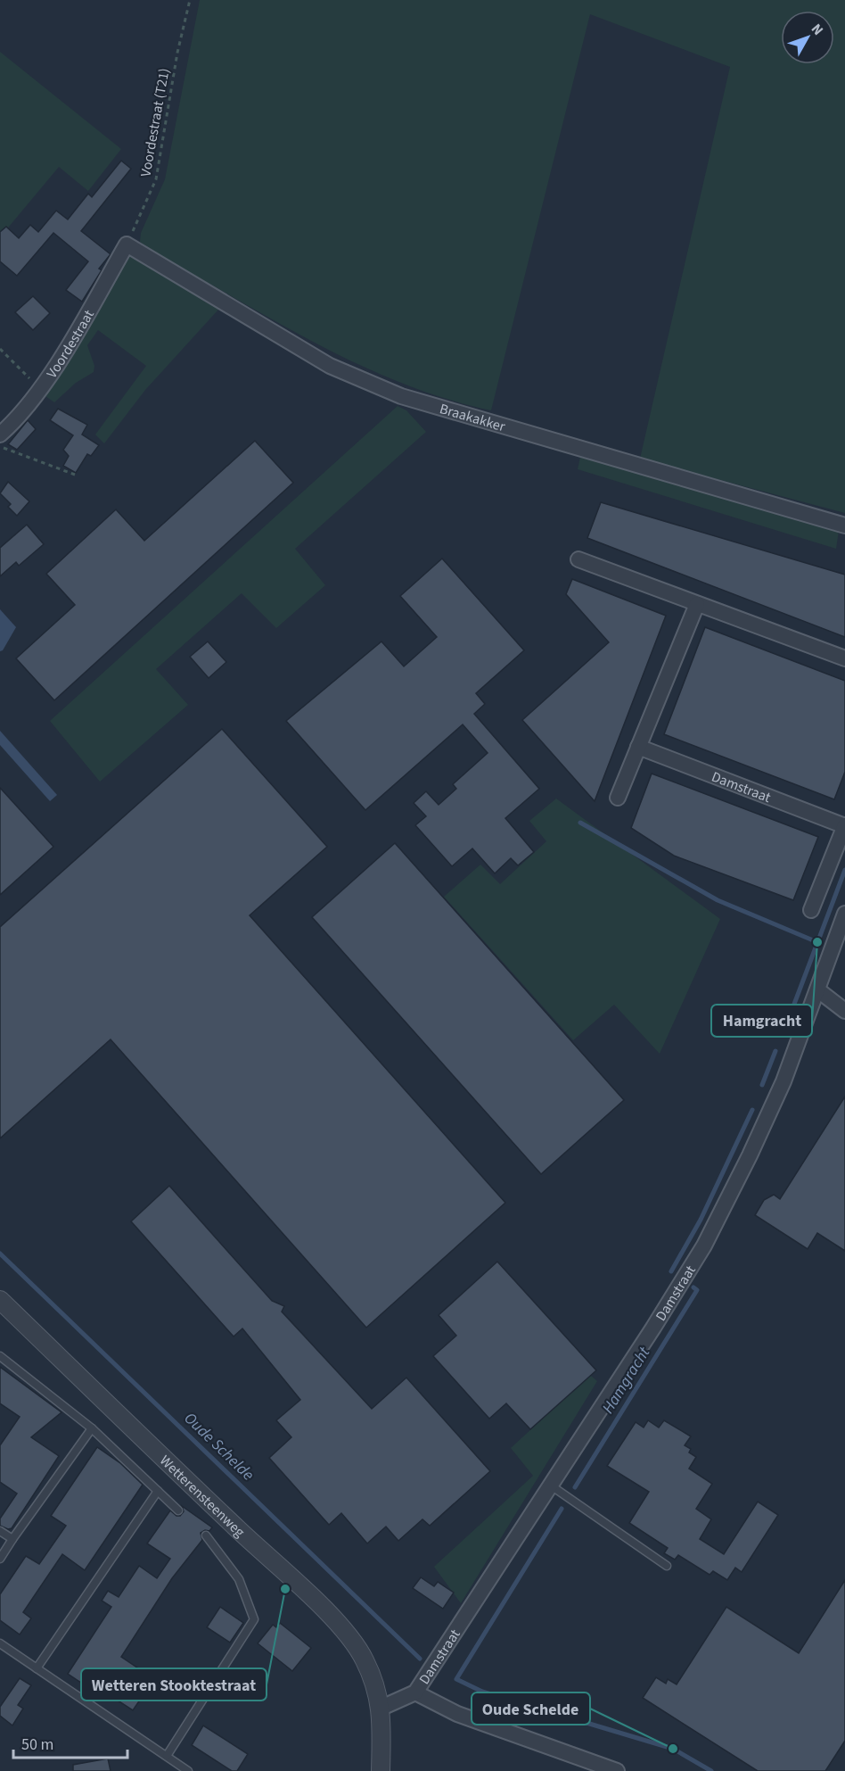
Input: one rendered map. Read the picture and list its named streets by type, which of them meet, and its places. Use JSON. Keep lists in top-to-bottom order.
{
  "streets": {
    "street": [
      "Voordestraat",
      "Braakakker",
      "Damstraat",
      "Wetterensteenweg"
    ],
    "path": ["Voordestraat (T21)"]
  },
  "crossings": [
    ["Voordestraat (T21)", "Voordestraat"],
    ["Voordestraat (T21)", "Braakakker"],
    ["Voordestraat", "Braakakker"],
    ["Damstraat", "Wetterensteenweg"]
  ],
  "water": ["Hamgracht", "Oude Schelde"],
  "places": ["Hamgracht", "Wetteren Stooktestraat", "Oude Schelde"],
  "scale_bar": "50 m",
  "north": "top right"
}
